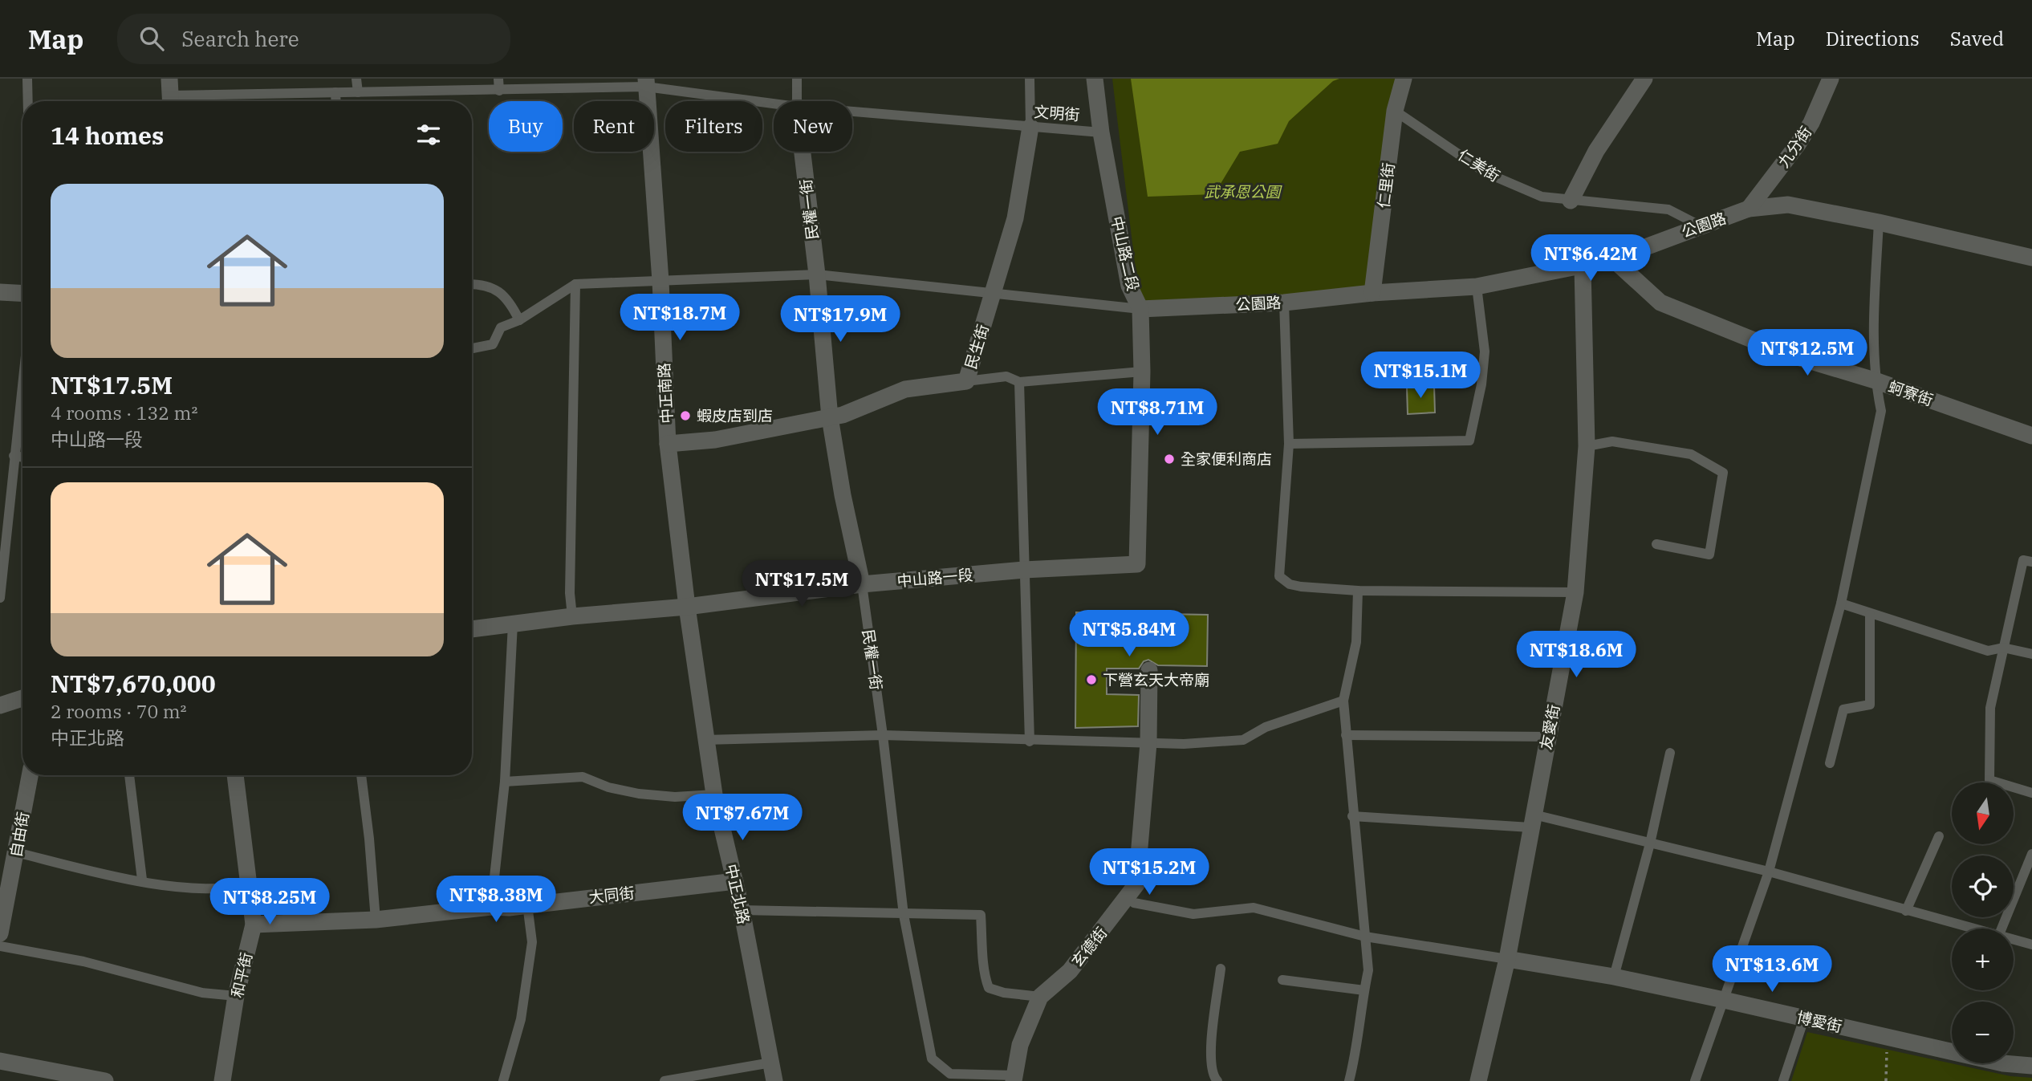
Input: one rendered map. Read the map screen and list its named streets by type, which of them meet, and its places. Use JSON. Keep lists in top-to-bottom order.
{
  "streets": {
    "street": [
      "九分街",
      "仁里街",
      "民權一街",
      "公園路",
      "中山路二段",
      "民生街",
      "中正南路",
      "蚵寮街",
      "中山路一段",
      "友愛街",
      "自由街",
      "中正北路",
      "大同街",
      "玄德街",
      "和平街",
      "博愛街"
    ],
    "lane": ["文明街", "仁美街"]
  },
  "crossings": [
    ["文明街", "中山路二段"],
    ["文明街", "民生街"],
    ["文明街", "中正南路"],
    ["九分街", "公園路"],
    ["仁美街", "仁里街"],
    ["仁美街", "公園路"],
    ["仁里街", "公園路"],
    ["民權一街", "民生街"],
    ["民權一街", "中山路一段"],
    ["民權一街", "玄德街"],
    ["公園路", "中山路二段"],
    ["公園路", "蚵寮街"],
    ["公園路", "友愛街"],
    ["中山路二段", "中山路一段"],
    ["民生街", "中正南路"],
    ["中正南路", "中山路一段"],
    ["中正南路", "中正北路"],
    ["中山路一段", "中正北路"],
    ["友愛街", "博愛街"],
    ["中正北路", "大同街"],
    ["大同街", "和平街"]
  ],
  "parks": ["武承恩公園"],
  "places": ["蝦皮店到店", "全家便利商店", "下營玄天大帝廟"],
  "north": "bottom",
  "page": {
    "header": "Map",
    "search": "Search here",
    "nav": ["Map", "Directions", "Saved"],
    "chip": [
      "Buy",
      "Rent",
      "Filters",
      "New"
    ],
    "heading": "14 homes",
    "list": [
      {
        "name": "NT$17.5M",
        "note": "4 rooms · 132 m² · 中山路一段"
      },
      {
        "name": "NT$7,670,000",
        "note": "2 rooms · 70 m² · 中正北路"
      }
    ],
    "price": [
      "NT$6.42M",
      "NT$18.7M",
      "NT$17.9M",
      "NT$12.5M",
      "NT$15.1M",
      "NT$8.71M",
      "NT$17.5M",
      "NT$5.84M",
      "NT$18.6M",
      "NT$7.67M",
      "NT$15.2M",
      "NT$8.38M",
      "NT$8.25M",
      "NT$13.6M"
    ],
    "map_buttons": ["+", "−"]
  }
}
